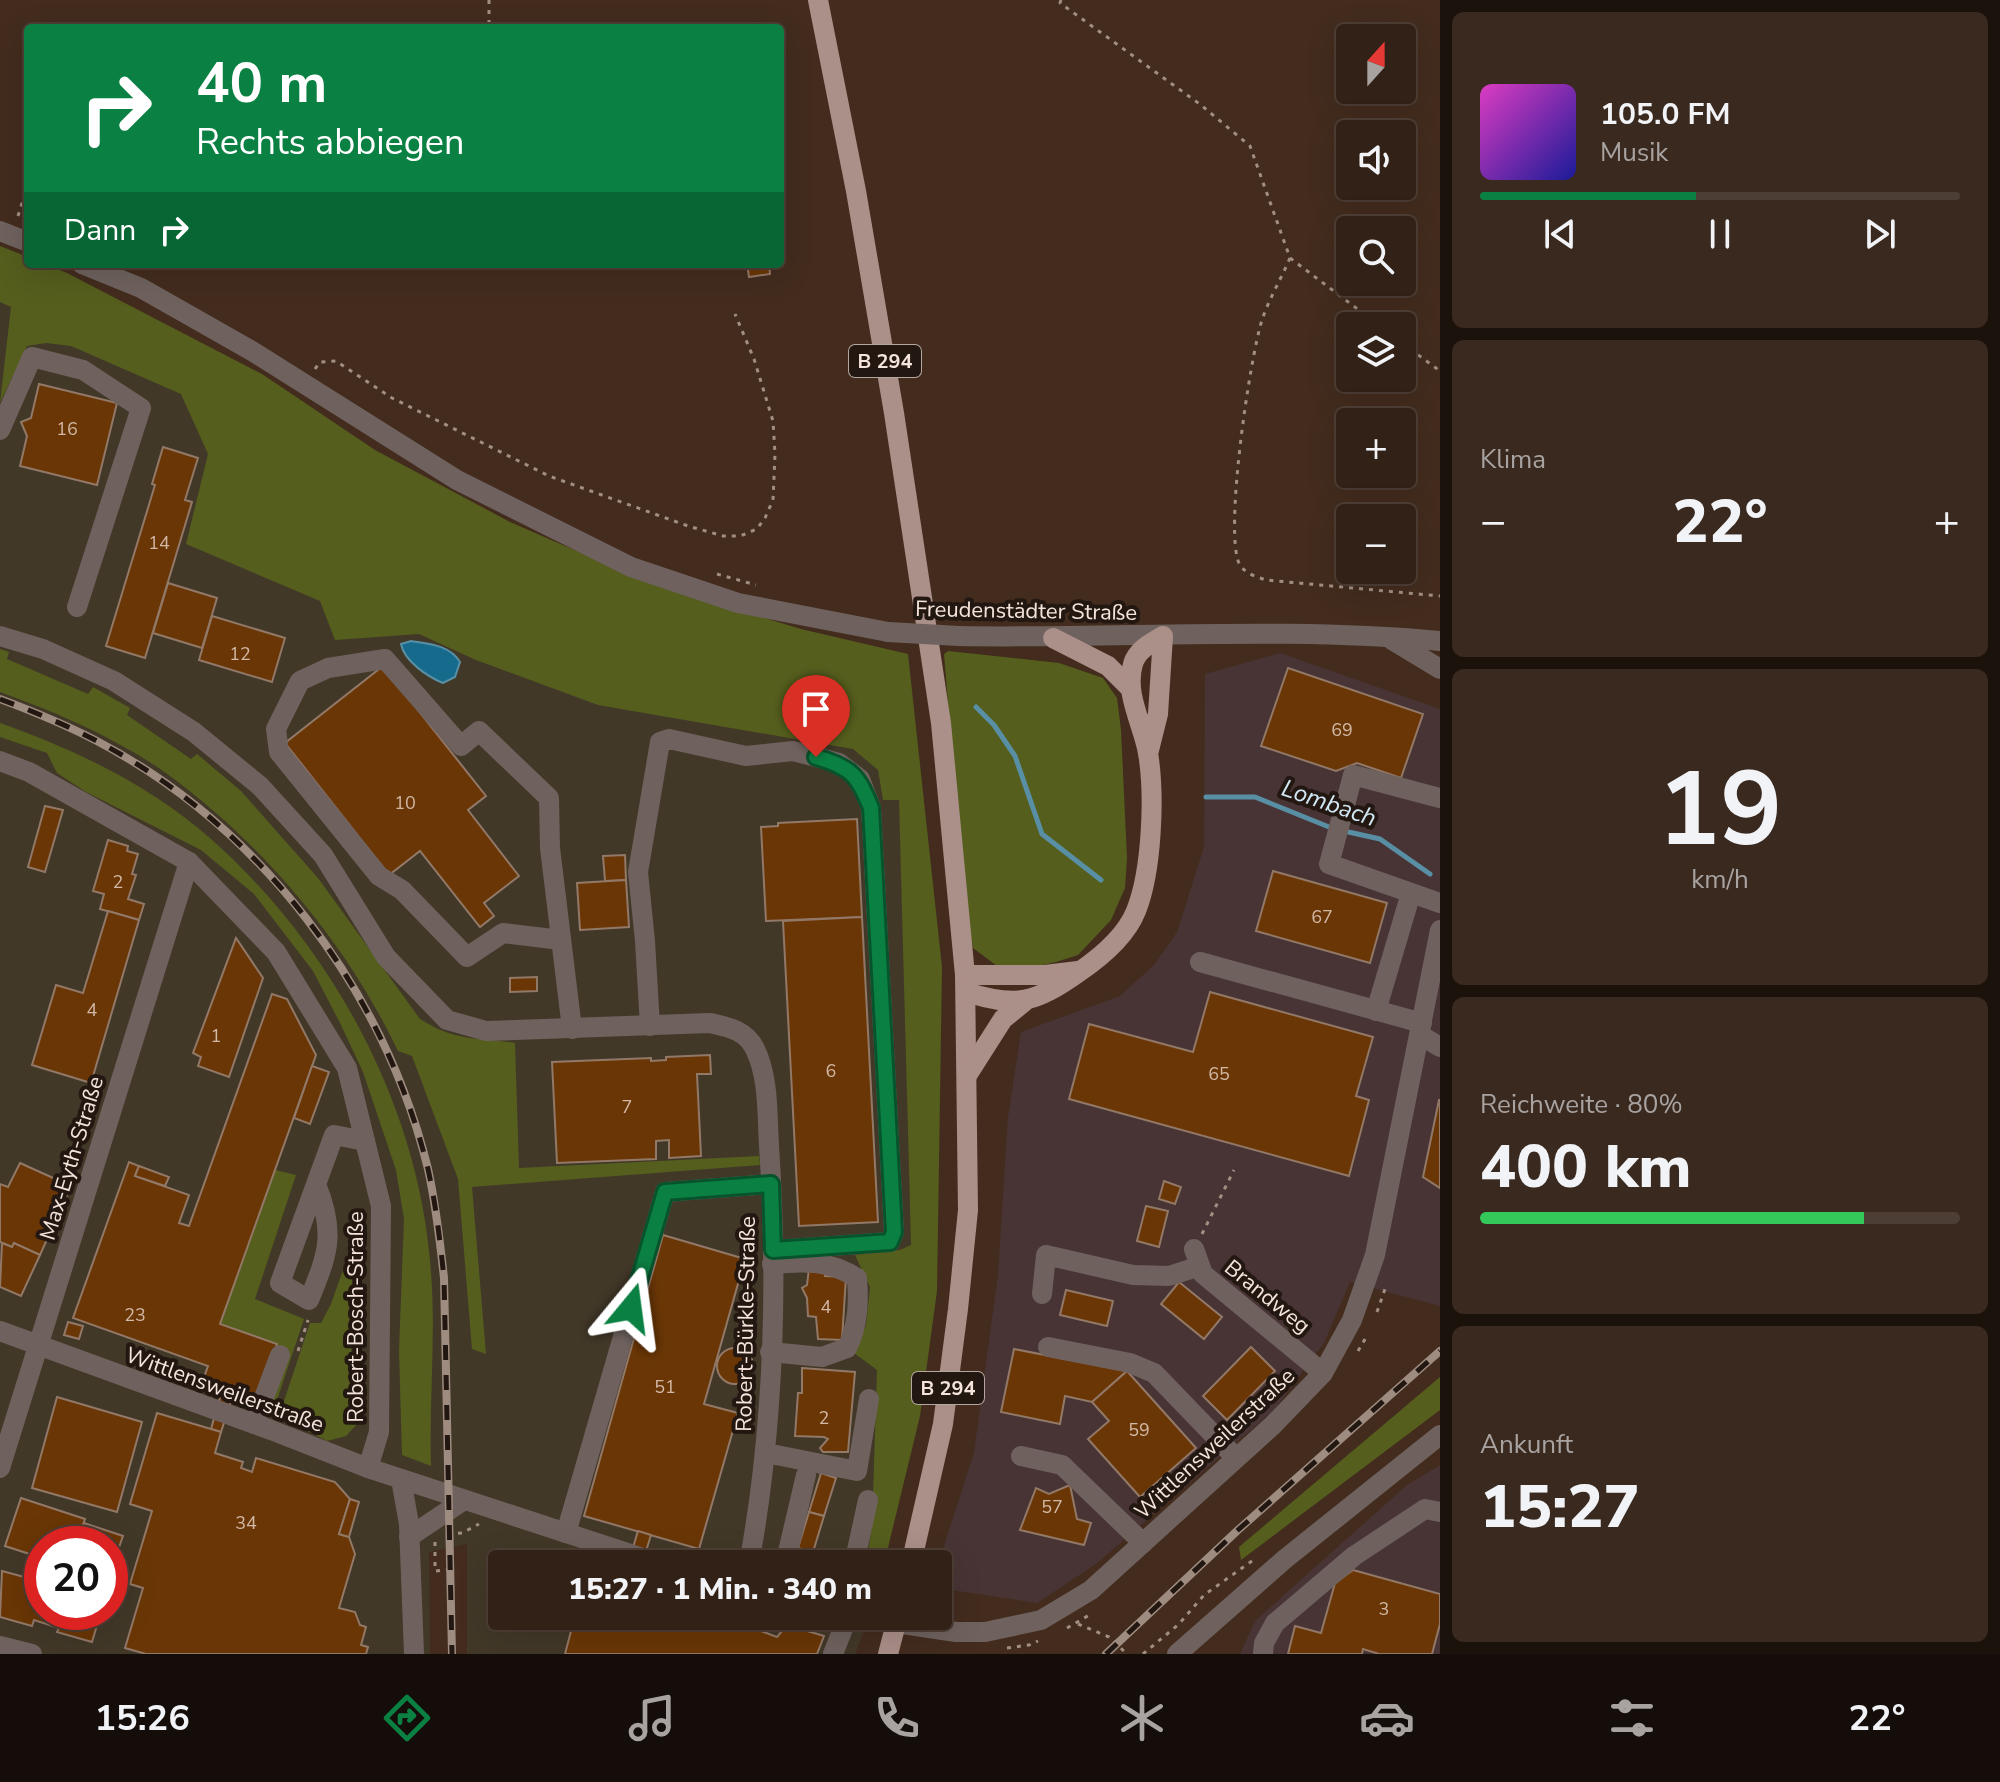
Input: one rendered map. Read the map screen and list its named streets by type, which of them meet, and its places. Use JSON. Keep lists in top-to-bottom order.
{
  "streets": {
    "main road": ["B 294"],
    "street": [
      "Freudenstädter Straße",
      "Max-Eyth-Straße",
      "Brandweg",
      "Robert-Bosch-Straße",
      "Robert-Bürkle-Straße",
      "Wittlensweilerstraße"
    ]
  },
  "crossings": [
    ["Max-Eyth-Straße", "Robert-Bosch-Straße"],
    ["Max-Eyth-Straße", "Wittlensweilerstraße"],
    ["Brandweg", "Wittlensweilerstraße"],
    ["Robert-Bosch-Straße", "Wittlensweilerstraße"]
  ],
  "water": ["Lombach"],
  "house_numbers": [
    "16",
    "14",
    "12",
    "69",
    "10",
    "2",
    "67",
    "4",
    "1",
    "6",
    "65",
    "7",
    "4",
    "23",
    "51",
    "2",
    "59",
    "57",
    "34",
    "3"
  ],
  "north": "top",
  "page": {
    "map_buttons": ["+", "−"],
    "turn": ["40 m", "Rechts abbiegen"],
    "song": ["105.0 FM", "Musik"],
    "then": "Dann",
    "tile": [
      "Klima",
      ["19", "km/h"],
      ["Reichweite · 80%", "400 km"],
      ["Ankunft", "15:27"]
    ],
    "heat": ["−", "22°", "+"],
    "limit": "20",
    "trip": "15:27 · 1 Min. · 340 m",
    "tabs": ["15:26", "22°"]
  }
}
